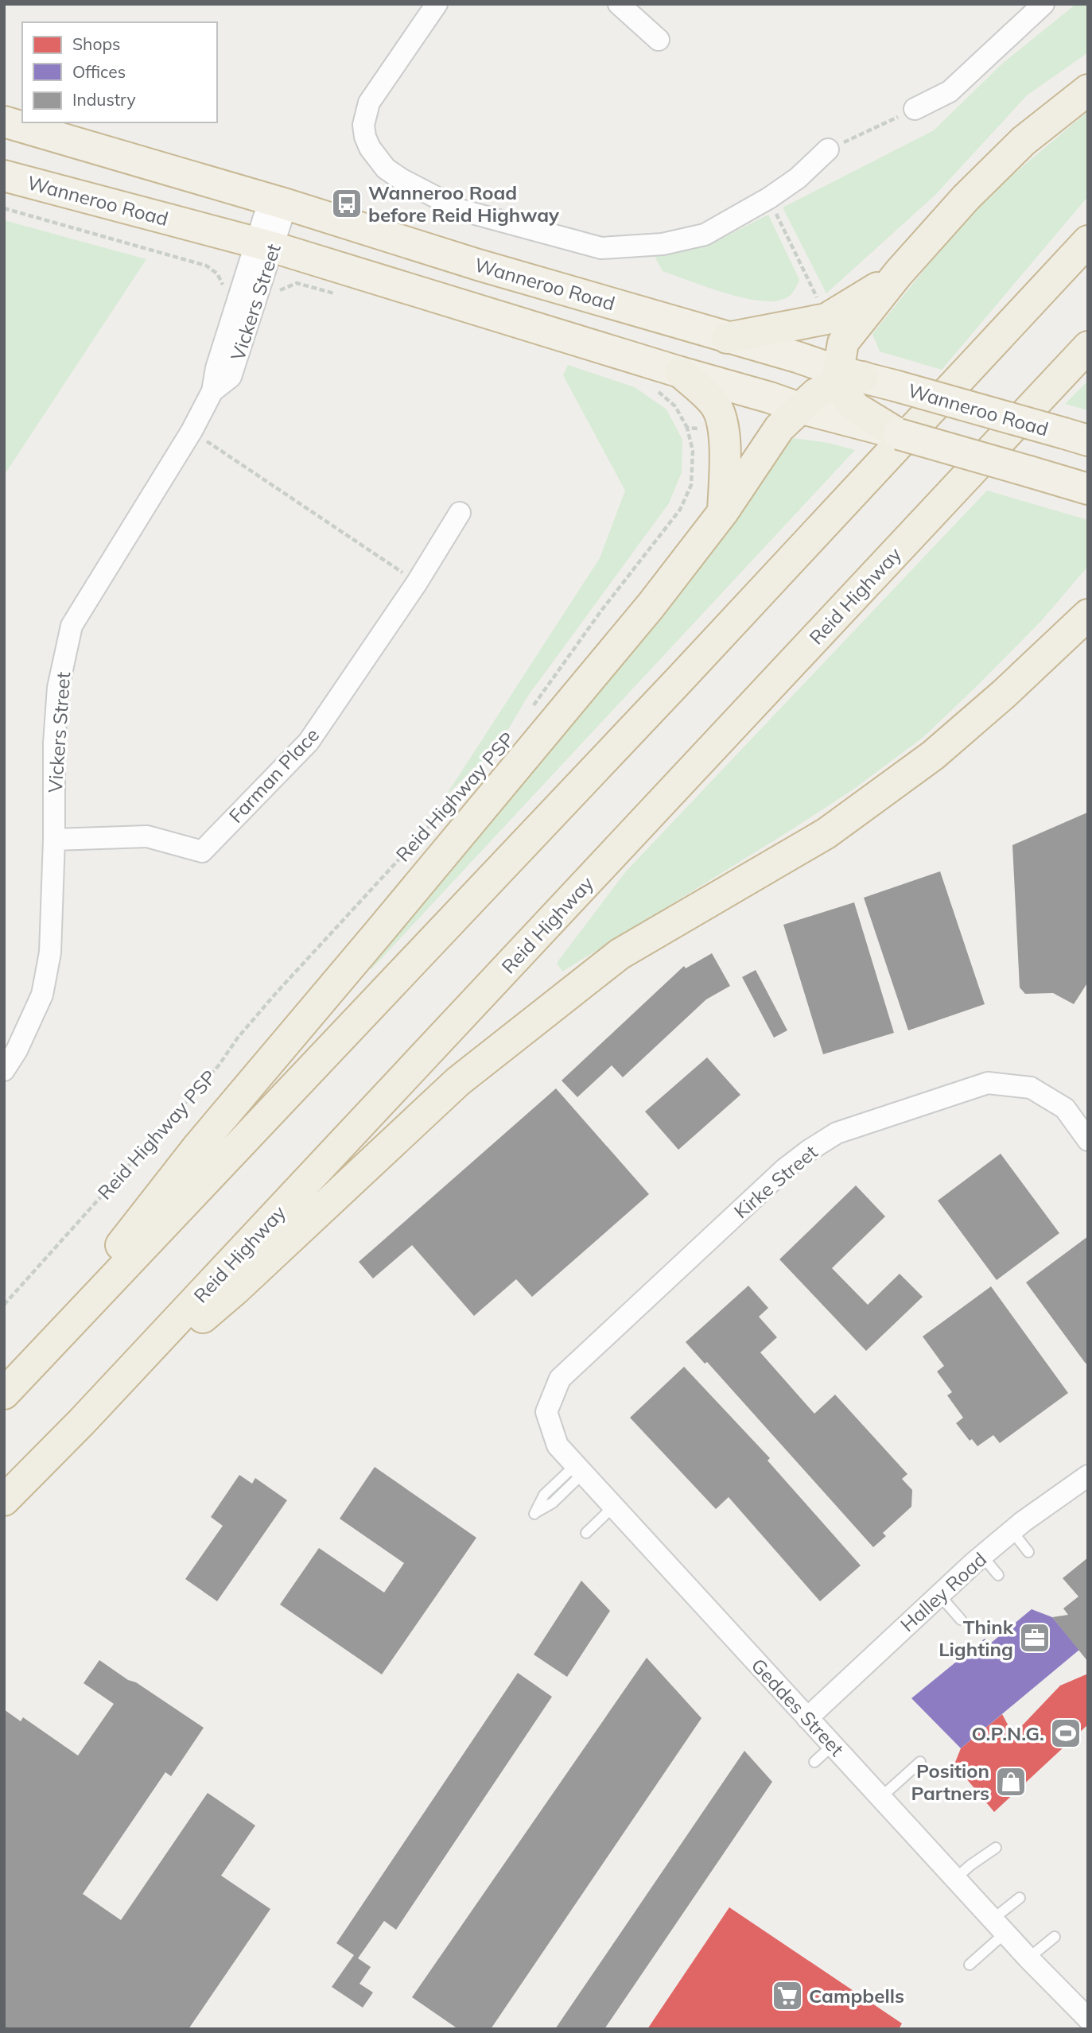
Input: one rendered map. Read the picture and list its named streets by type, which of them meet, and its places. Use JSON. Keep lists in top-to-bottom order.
{
  "streets": {
    "highway": ["Wanneroo Road", "Reid Highway"],
    "street": [
      "Vickers Street",
      "Farman Place",
      "Kirke Street",
      "Halley Road",
      "Geddes Street"
    ],
    "path": ["Reid Highway PSP"]
  },
  "crossings": [
    ["Wanneroo Road", "Vickers Street"],
    ["Vickers Street", "Farman Place"],
    ["Kirke Street", "Geddes Street"],
    ["Halley Road", "Geddes Street"]
  ],
  "places": {
    "bus stop": ["Wanneroo Road before Reid Highway"],
    "office": ["Think Lighting"],
    "sports": ["O.P.N.G."],
    "shop": ["Position Partners"],
    "supermarket": ["Campbells"]
  },
  "legend": ["Shops", "Offices", "Industry"]
}
